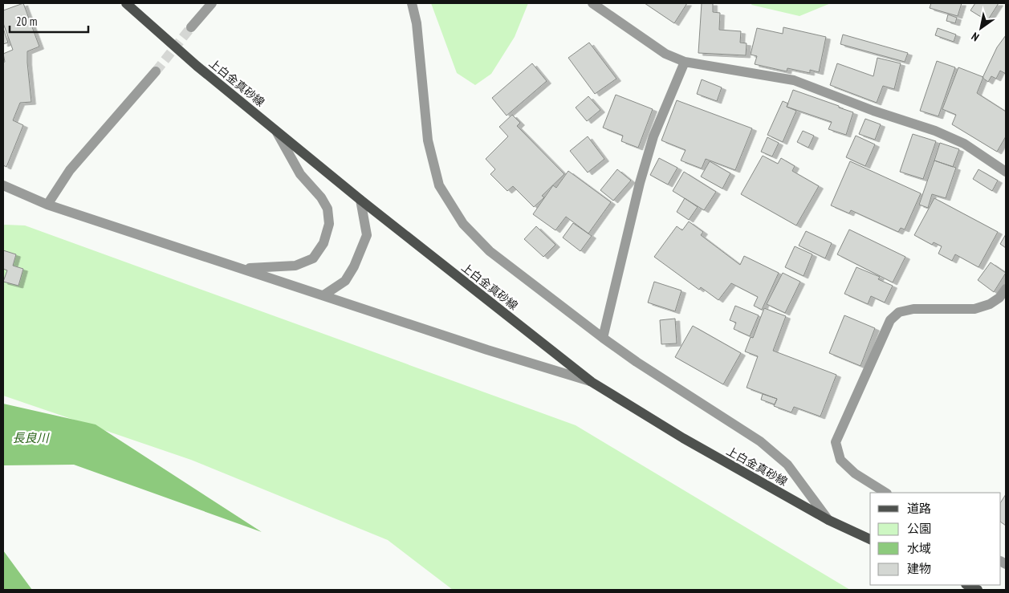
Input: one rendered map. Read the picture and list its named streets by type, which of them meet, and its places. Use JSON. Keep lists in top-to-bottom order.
{
  "streets": {
    "main road": ["上白金真砂線"]
  },
  "water": ["長良川"],
  "legend": [
    "道路",
    "公園",
    "水域",
    "建物"
  ],
  "scale_bar": "20 m",
  "north": "bottom left"
}
